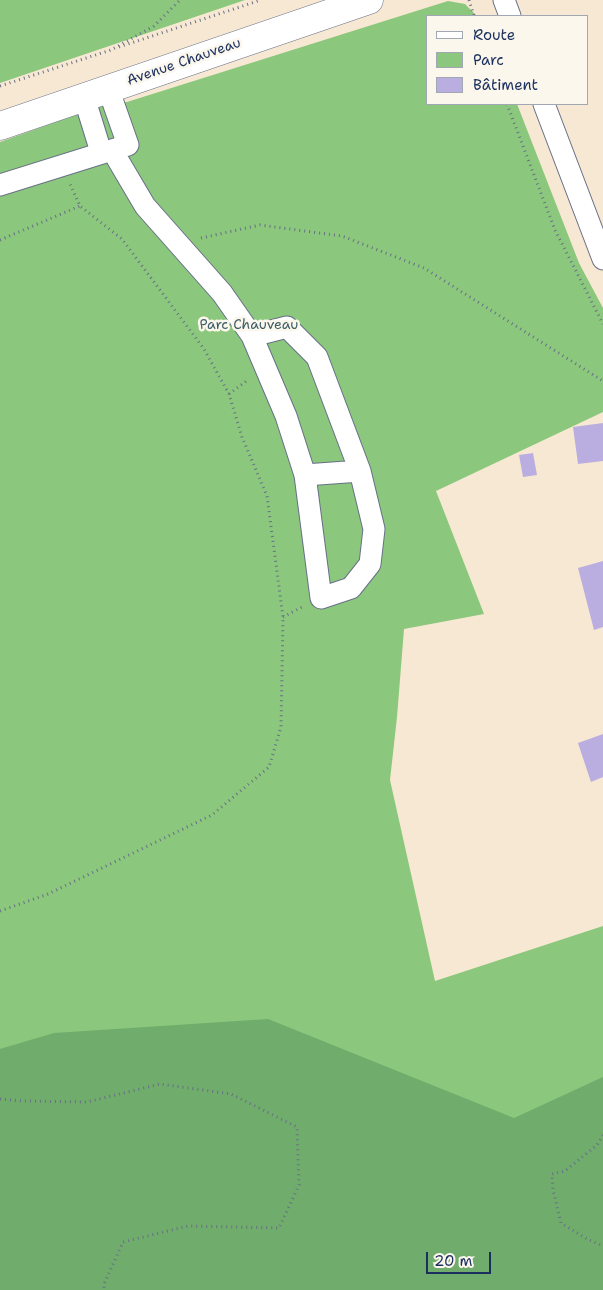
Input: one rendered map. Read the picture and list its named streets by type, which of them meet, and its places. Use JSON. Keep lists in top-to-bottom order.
{
  "streets": {
    "main road": ["Avenue Chauveau"]
  },
  "parks": ["Parc Chauveau"],
  "legend": ["Route", "Parc", "Bâtiment"],
  "scale_bar": "20 m"
}
